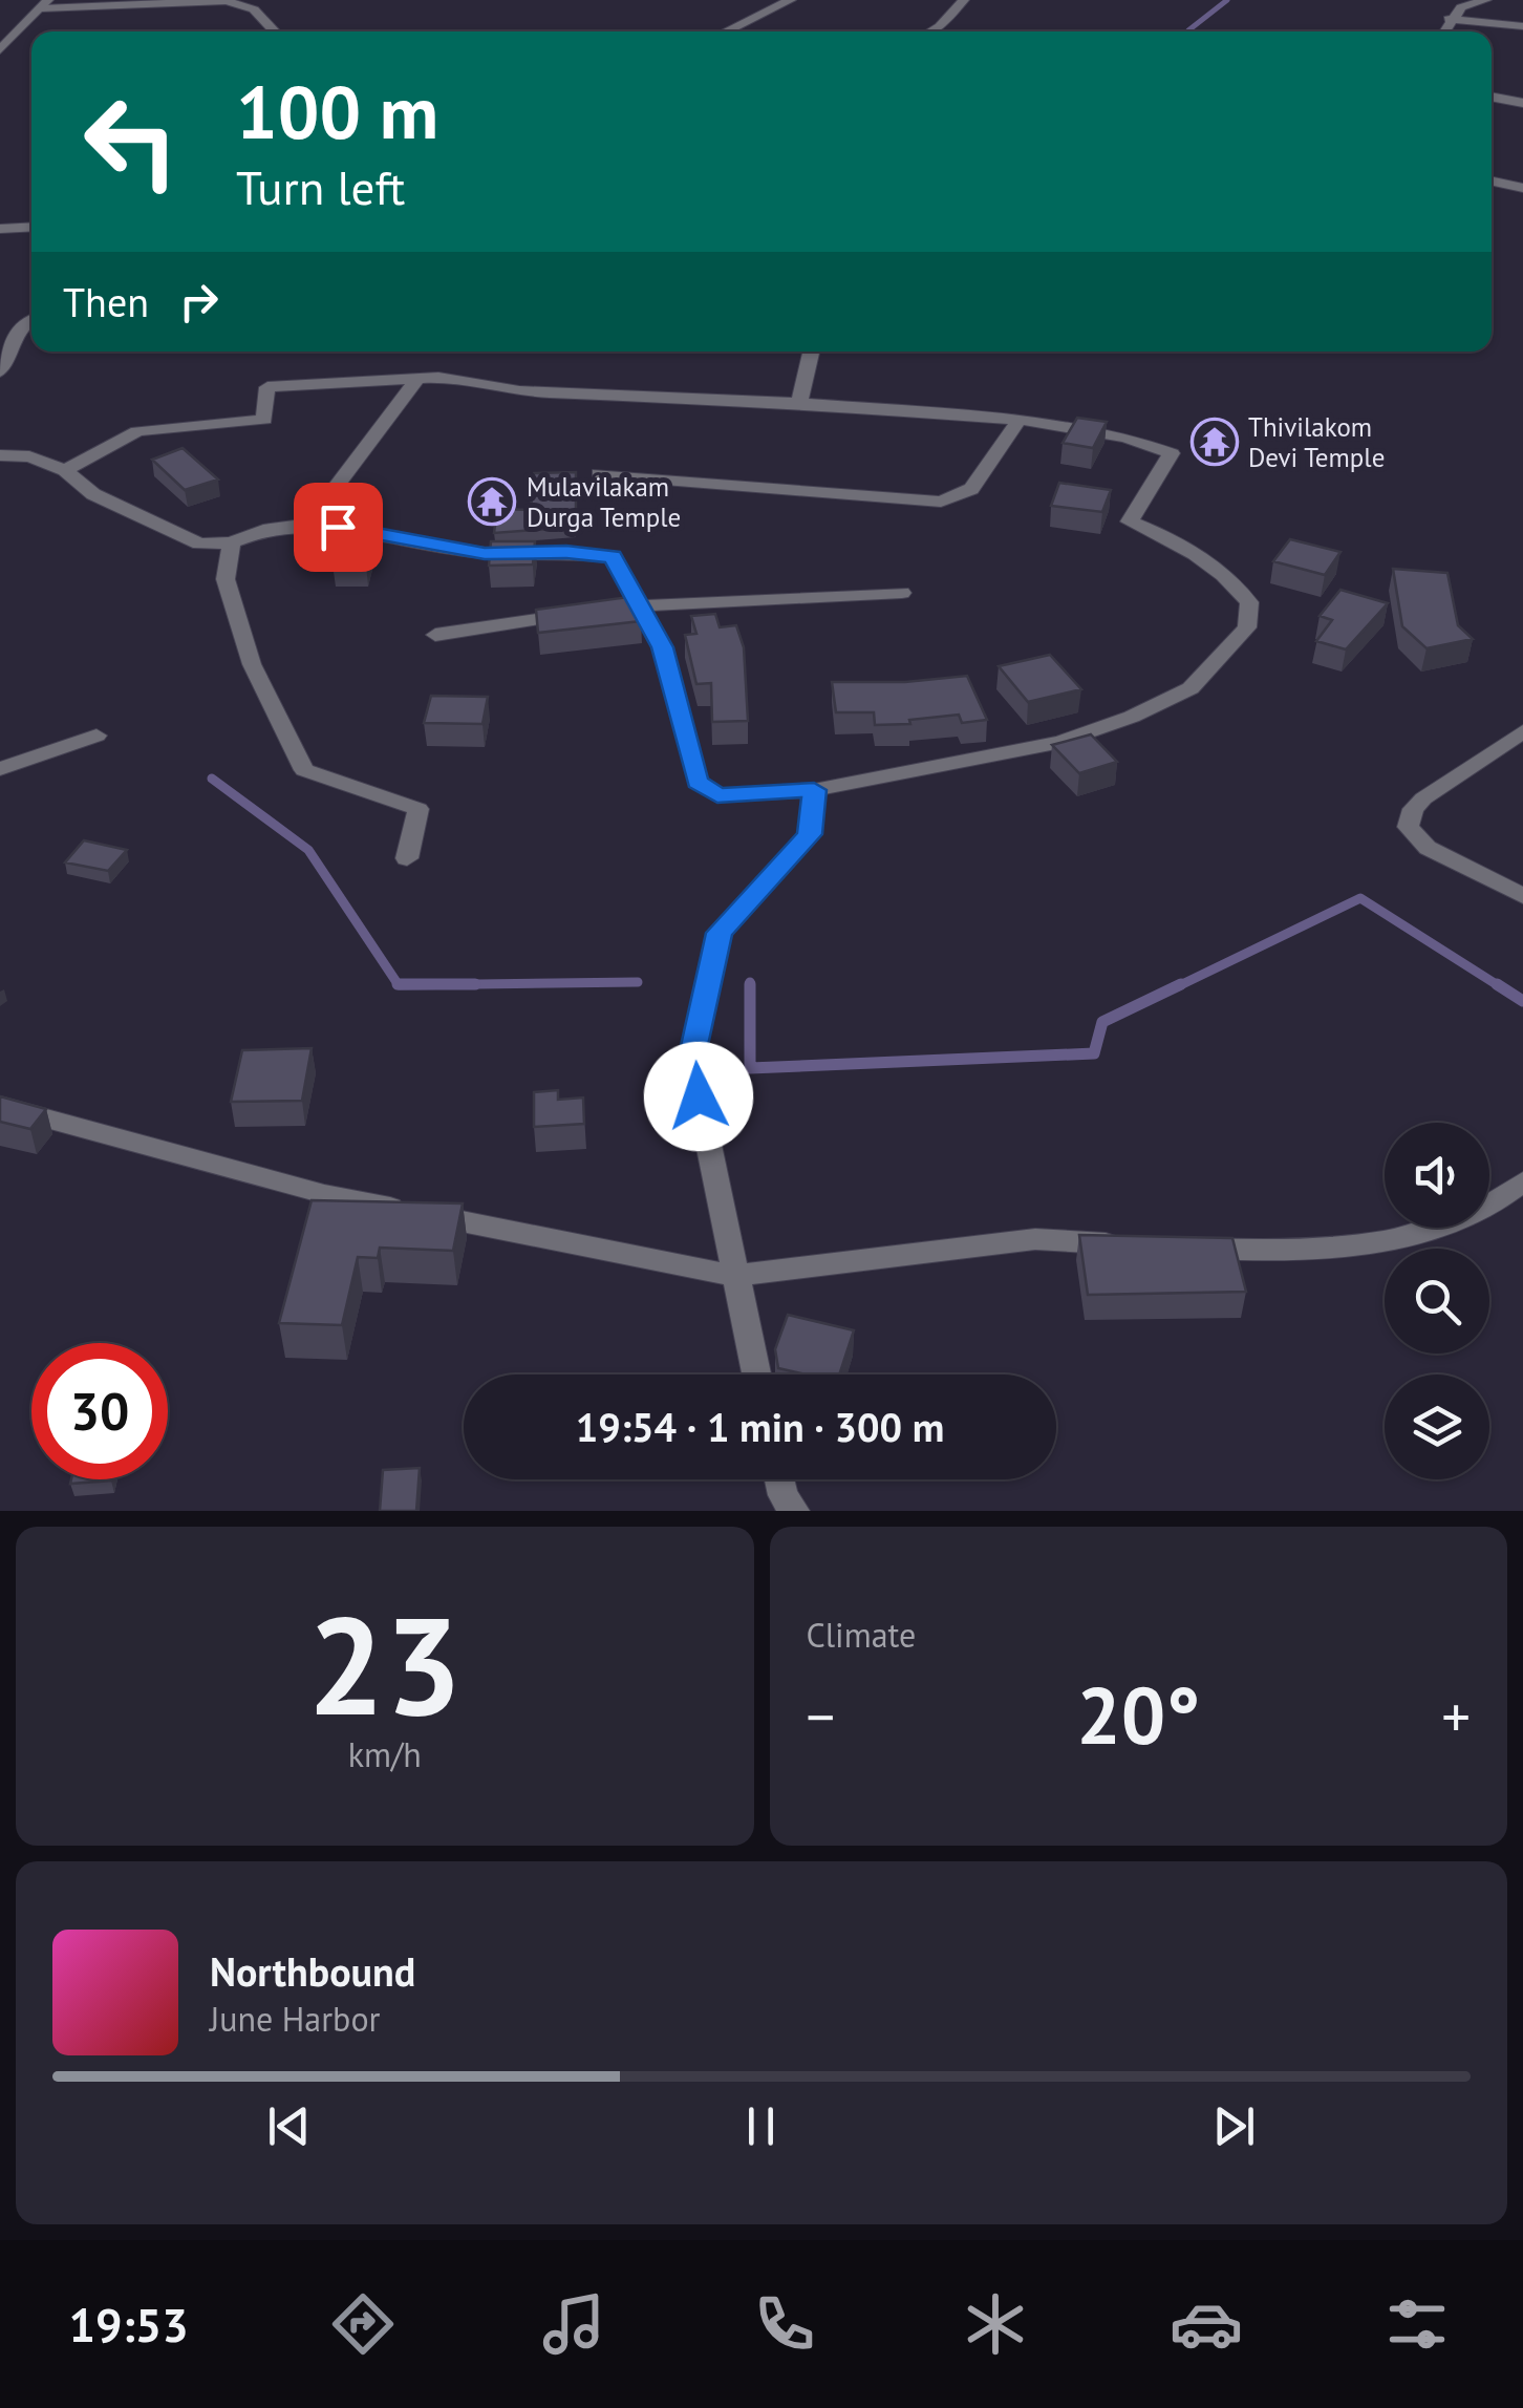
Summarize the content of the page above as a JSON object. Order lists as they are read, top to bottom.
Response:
{
  "places": {
    "temple": ["Thivilakom Devi Temple", "Mulavilakam Durga Temple"]
  },
  "page": {
    "turn": ["100 m", "Turn left"],
    "then": "Then",
    "limit": "30",
    "trip": "19:54 · 1 min · 300 m",
    "tile": [
      ["23", "km/h"],
      "Climate"
    ],
    "heat": ["−", "20°", "+"],
    "song": ["Northbound", "June Harbor"],
    "tabs": "19:53"
  }
}
